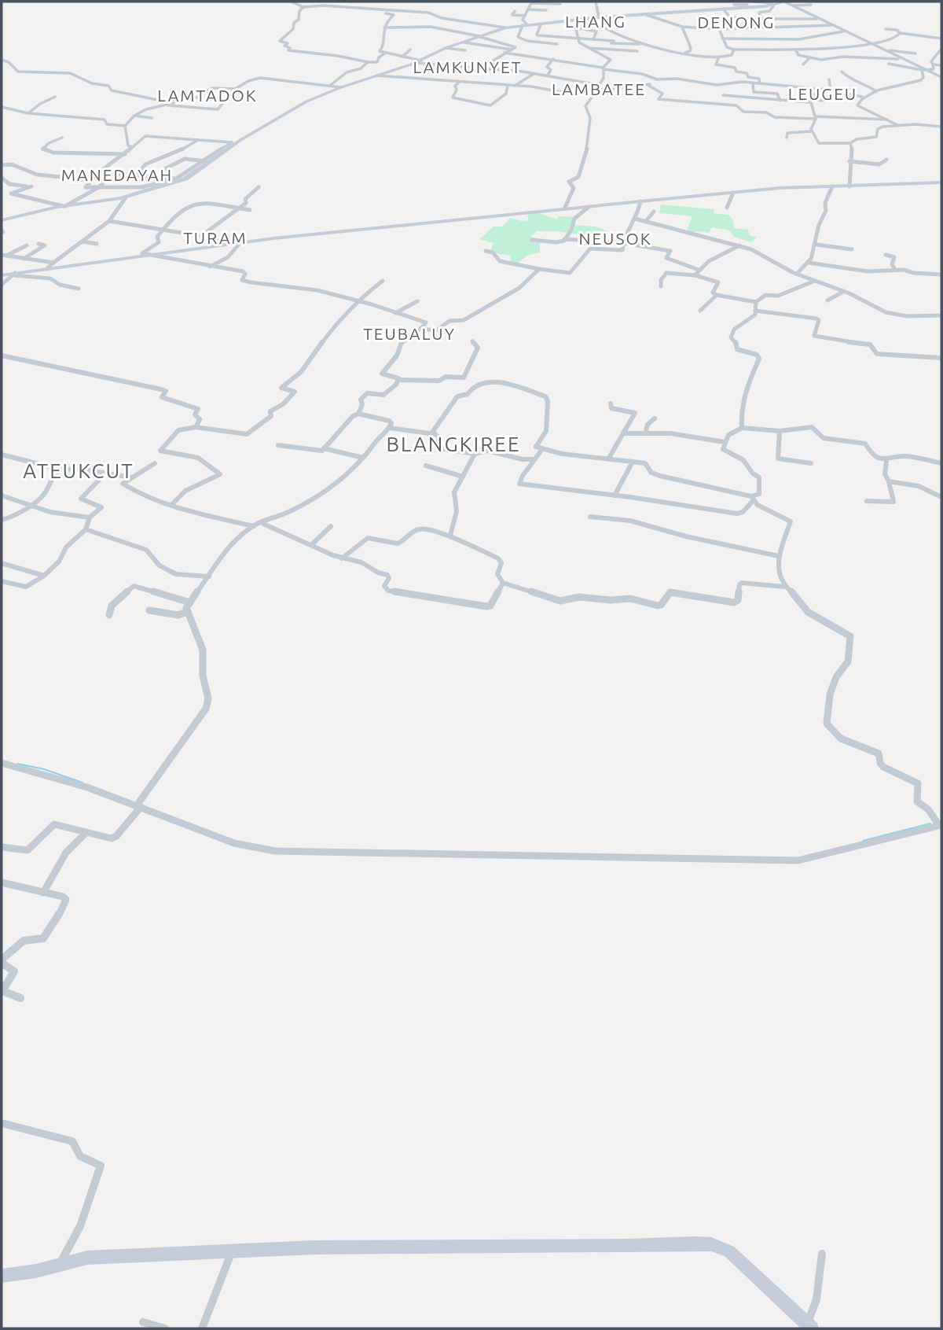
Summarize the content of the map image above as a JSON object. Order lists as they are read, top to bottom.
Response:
{
  "districts": [
    "LHANG",
    "DENONG",
    "LAMKUNYET",
    "LAMBATEE",
    "LEUGEU",
    "LAMTADOK",
    "MANEDAYAH",
    "TURAM",
    "NEUSOK",
    "TEUBALUY",
    "BLANGKIREE",
    "ATEUKCUT"
  ]
}
